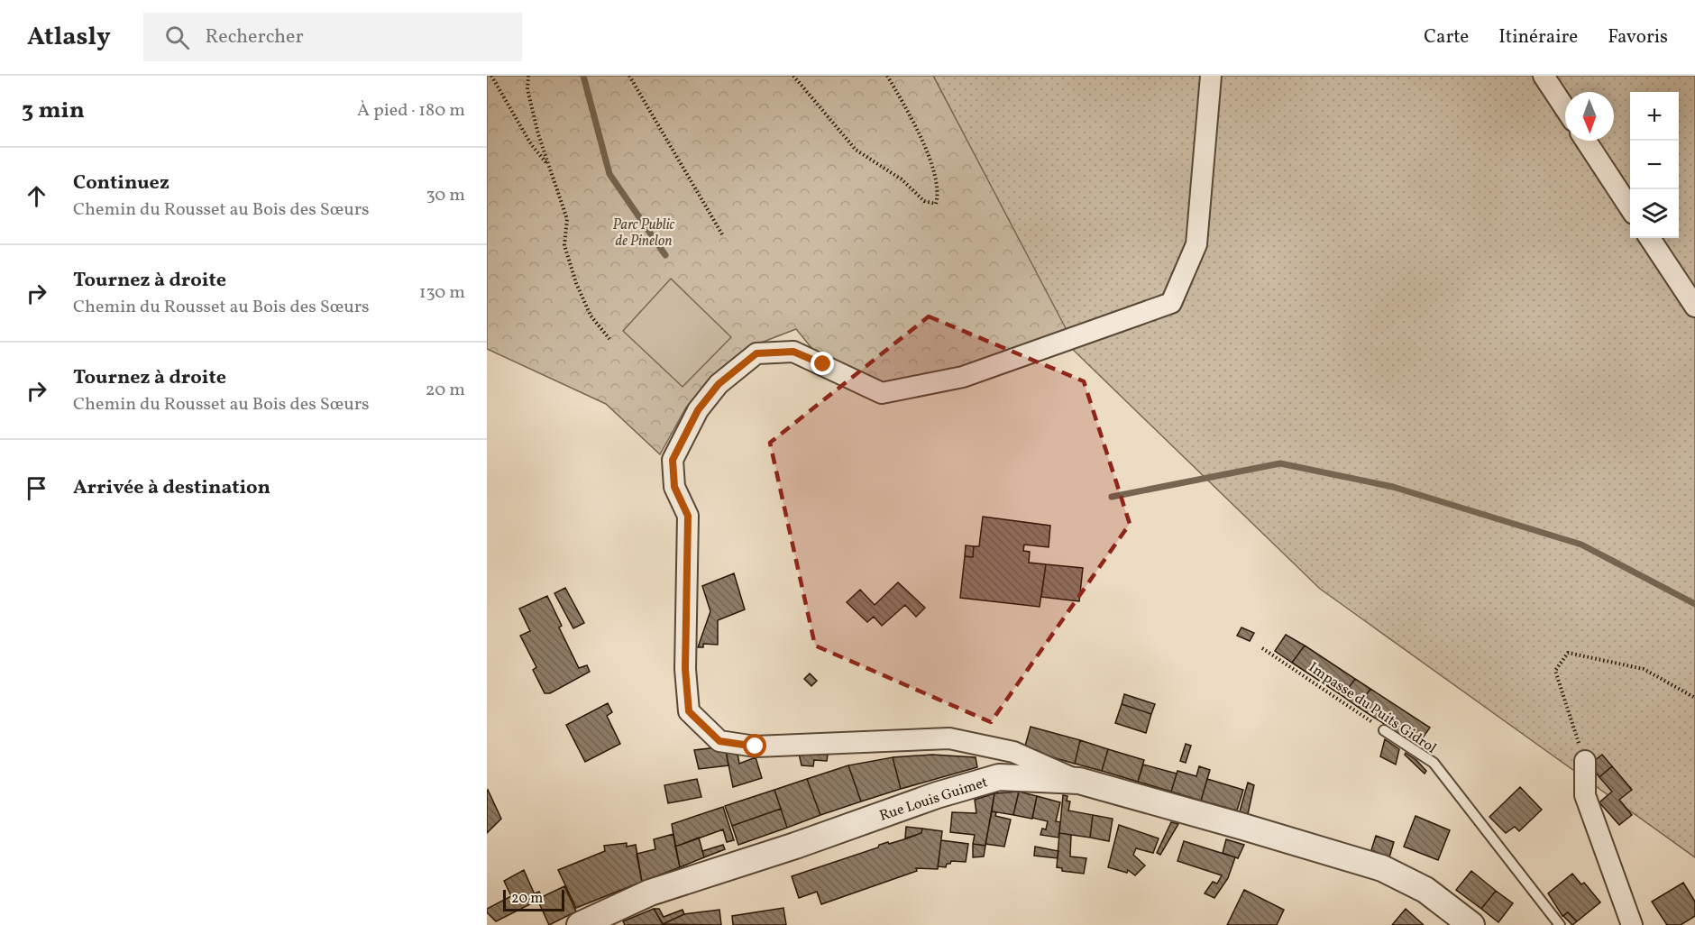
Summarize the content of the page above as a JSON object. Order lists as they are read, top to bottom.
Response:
{
  "streets": {
    "street": ["Rue Louis Guimet"],
    "lane": ["Impasse du Puits Gidrol"]
  },
  "parks": ["Parc Public de Pinelon"],
  "scale_bar": "20 m",
  "north": "bottom",
  "page": {
    "header": "Atlasly",
    "search": "Rechercher",
    "nav": ["Carte", "Itinéraire", "Favoris"],
    "heading": ["3 min", "À pied · 180 m"],
    "map_buttons": ["+", "−"],
    "list": [
      ["Continuez", "Chemin du Rousset au Bois des Sœurs", "30 m"],
      ["Tournez à droite", "Chemin du Rousset au Bois des Sœurs", "130 m"],
      ["Tournez à droite", "Chemin du Rousset au Bois des Sœurs", "20 m"],
      "Arrivée à destination"
    ],
    "scale": "20 m"
  }
}
